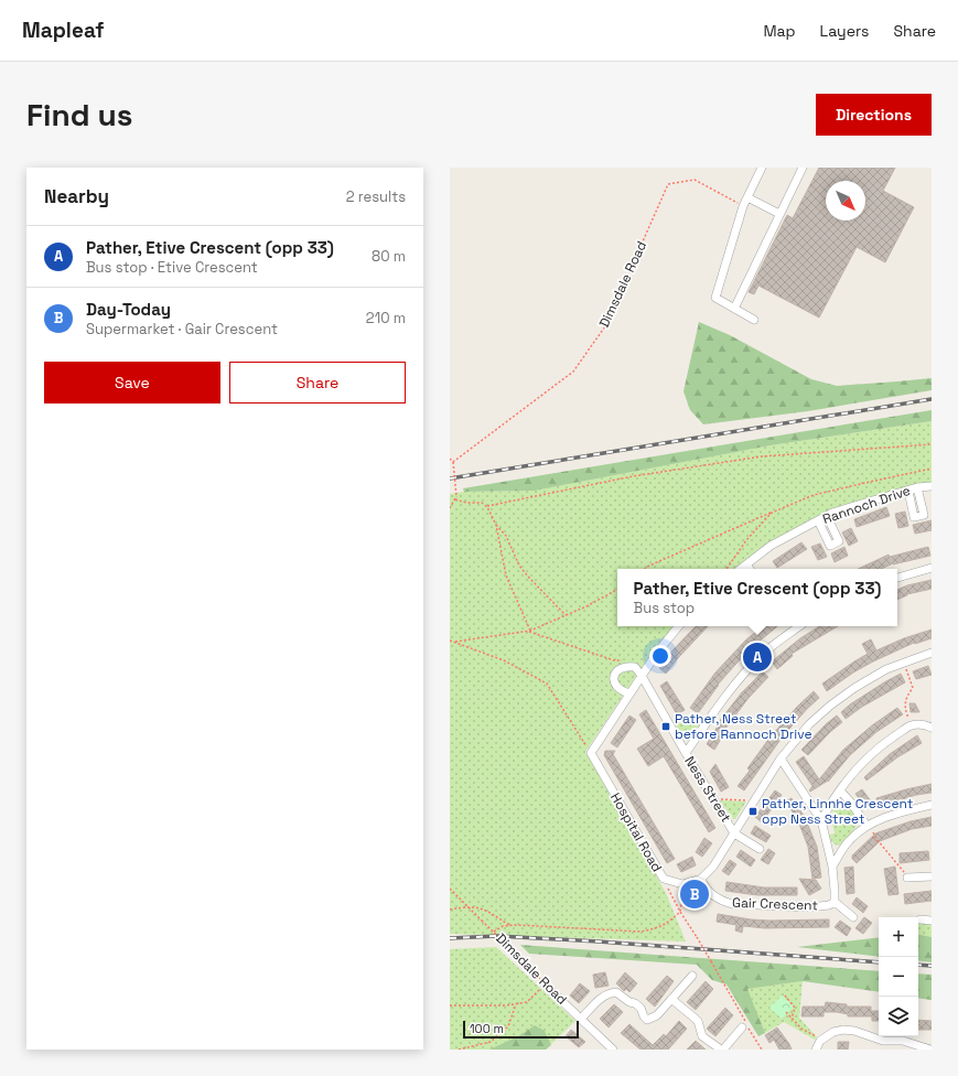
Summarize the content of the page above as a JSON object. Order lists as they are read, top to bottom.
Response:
{
  "streets": {
    "street": [
      "Dimsdale Road",
      "Rannoch Drive",
      "Ness Street",
      "Hospital Road",
      "Gair Crescent"
    ]
  },
  "places": {
    "transit": ["Pather, Ness Street before Rannoch Drive", "Pather, Linnhe Crescent opp Ness Street"]
  },
  "scale_bar": "100 m",
  "north": "bottom right",
  "page": {
    "header": "Mapleaf",
    "nav": ["Map", "Layers", "Share"],
    "buttons": [
      "Directions",
      ["Save", "Share"]
    ],
    "title": "Find us",
    "heading": ["Nearby", "2 results"],
    "list": [
      {
        "mark": "A",
        "name": "Pather, Etive Crescent (opp 33)",
        "note": "Bus stop · Etive Crescent",
        "value": "80 m"
      },
      {
        "mark": "B",
        "name": "Day-Today",
        "note": "Supermarket · Gair Crescent",
        "value": "210 m"
      }
    ],
    "popup": ["Pather, Etive Crescent (opp 33)", "Bus stop"],
    "pins": ["A", "B"],
    "map_buttons": ["+", "−"],
    "scale": "100 m"
  }
}
